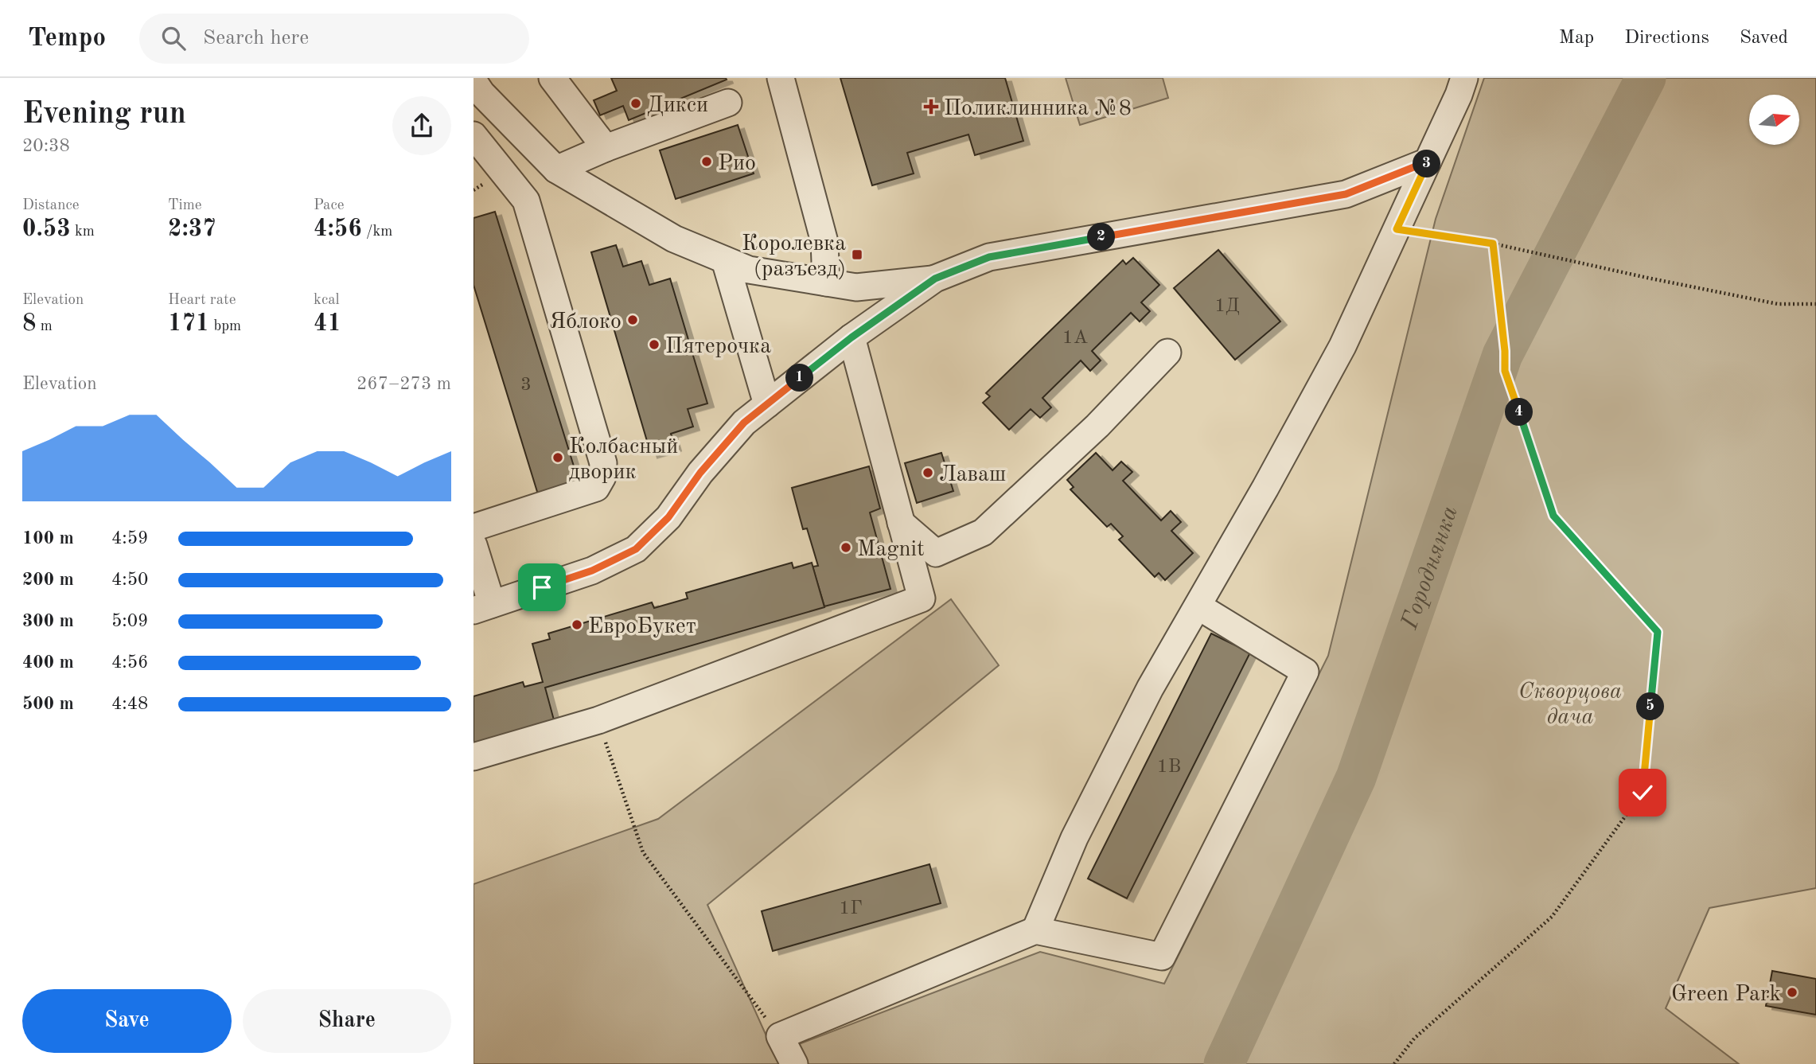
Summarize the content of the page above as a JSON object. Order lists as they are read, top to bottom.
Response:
{
  "water": ["Городнянка"],
  "parks": ["Скворцова дача"],
  "places": {
    "other": [
      "Дикси",
      "Рио",
      "Яблоко",
      "Пятерочка",
      "Колбасный дворик",
      "Лаваш",
      "Magnit",
      "ЕвроБукет",
      "Green Park"
    ],
    "health": ["Поликлинника №8"],
    "transit": ["Королевка (разъезд)"]
  },
  "house_numbers": [
    "1Д",
    "1А",
    "3",
    "1В",
    "1Г"
  ],
  "north": "right",
  "page": {
    "header": "Tempo",
    "search": "Search here",
    "nav": ["Map", "Directions", "Saved"],
    "heading": ["Evening run", "20:38"],
    "pins": [
      "3",
      "2",
      "1",
      "4",
      "5"
    ],
    "stats": [
      ["Distance", "0.53 km"],
      ["Time", "2:37"],
      ["Pace", "4:56 /km"],
      ["Elevation", "8 m"],
      ["Heart rate", "171 bpm"],
      ["kcal", "41"]
    ],
    "chart": ["Elevation", "267–273 m"],
    "list": [
      {
        "name": "100 m",
        "note": "4:59"
      },
      {
        "name": "200 m",
        "note": "4:50"
      },
      {
        "name": "300 m",
        "note": "5:09"
      },
      {
        "name": "400 m",
        "note": "4:56"
      },
      {
        "name": "500 m",
        "note": "4:48"
      }
    ],
    "buttons": ["Save", "Share"]
  }
}
